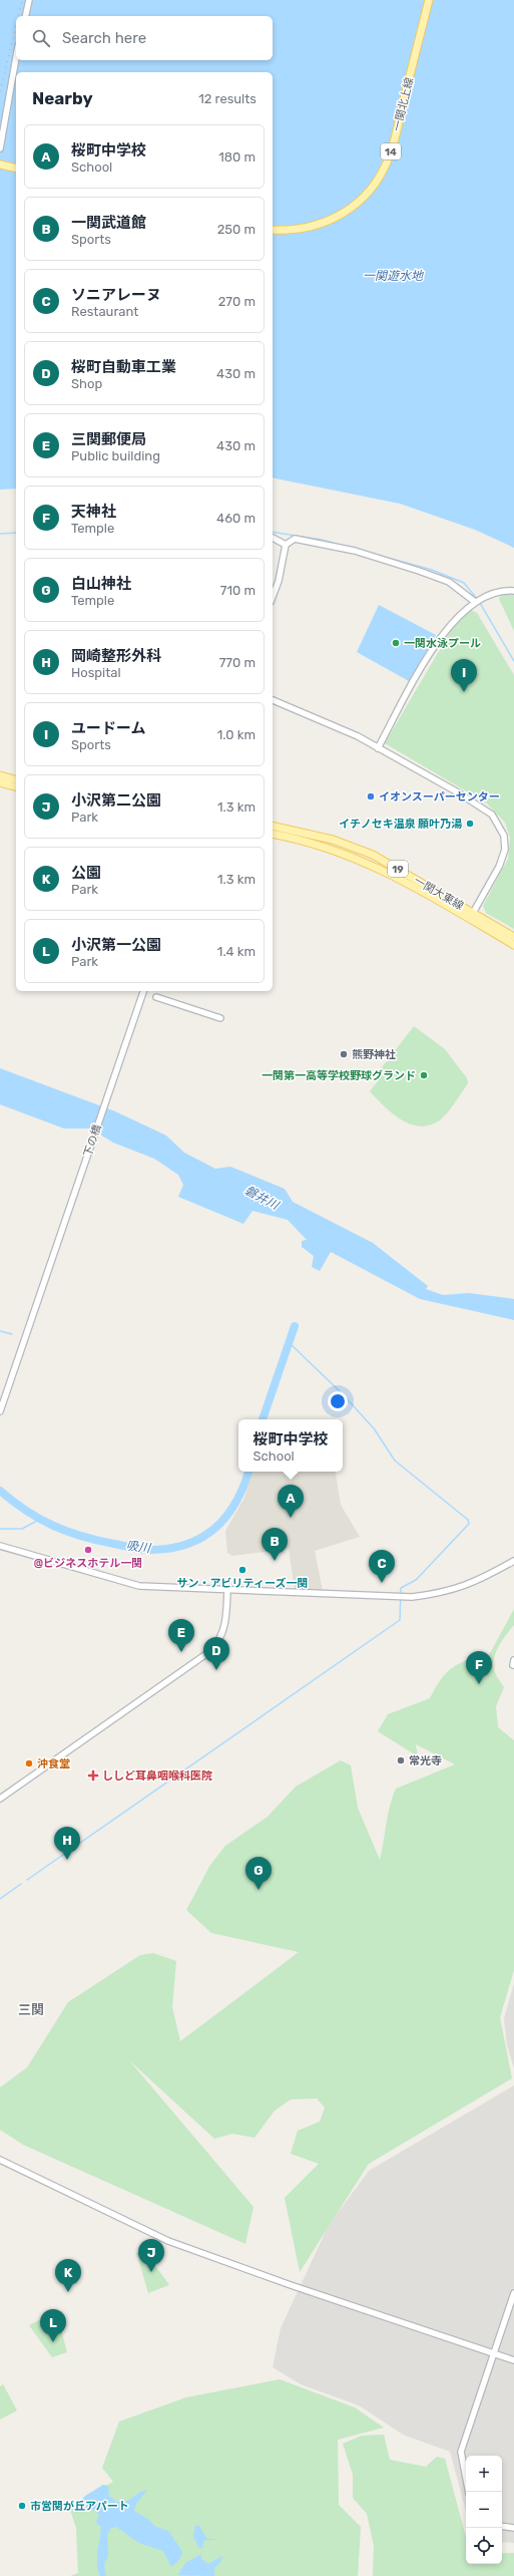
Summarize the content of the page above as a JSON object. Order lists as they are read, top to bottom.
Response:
{
  "streets": {
    "main road": [
      "一関北上線",
      "14",
      "19",
      "一関大東線"
    ],
    "street": ["下の橋"]
  },
  "districts": ["三関"],
  "water": ["一関遊水地", "磐井川", "吸川"],
  "places": {
    "other": [
      "一関水泳プール",
      "イオンスーパーセンター",
      "イチノセキ温泉 願叶乃湯",
      "熊野神社",
      "一関第一高等学校野球グランド",
      "@ビジネスホテル一関",
      "サン・アビリティーズ一関",
      "常光寺",
      "沖食堂",
      "市営関が丘アパート"
    ],
    "health": ["ししど耳鼻咽喉科医院"]
  },
  "page": {
    "search": "Search here",
    "heading": ["Nearby", "12 results"],
    "list": [
      {
        "mark": "A",
        "name": "桜町中学校",
        "note": "School",
        "value": "180 m"
      },
      {
        "mark": "B",
        "name": "一関武道館",
        "note": "Sports",
        "value": "250 m"
      },
      {
        "mark": "C",
        "name": "ソニアレーヌ",
        "note": "Restaurant",
        "value": "270 m"
      },
      {
        "mark": "D",
        "name": "桜町自動車工業",
        "note": "Shop",
        "value": "430 m"
      },
      {
        "mark": "E",
        "name": "三関郵便局",
        "note": "Public building",
        "value": "430 m"
      },
      {
        "mark": "F",
        "name": "天神社",
        "note": "Temple",
        "value": "460 m"
      },
      {
        "mark": "G",
        "name": "白山神社",
        "note": "Temple",
        "value": "710 m"
      },
      {
        "mark": "H",
        "name": "岡崎整形外科",
        "note": "Hospital",
        "value": "770 m"
      },
      {
        "mark": "I",
        "name": "ユードーム",
        "note": "Sports",
        "value": "1.0 km"
      },
      {
        "mark": "J",
        "name": "小沢第二公園",
        "note": "Park",
        "value": "1.3 km"
      },
      {
        "mark": "K",
        "name": "公園",
        "note": "Park",
        "value": "1.3 km"
      },
      {
        "mark": "L",
        "name": "小沢第一公園",
        "note": "Park",
        "value": "1.4 km"
      }
    ],
    "pins": [
      "I",
      "A",
      "B",
      "C",
      "E",
      "D",
      "F",
      "H",
      "G",
      "J",
      "K",
      "L"
    ],
    "popup": ["桜町中学校", "School"],
    "map_buttons": ["+", "−"]
  }
}
